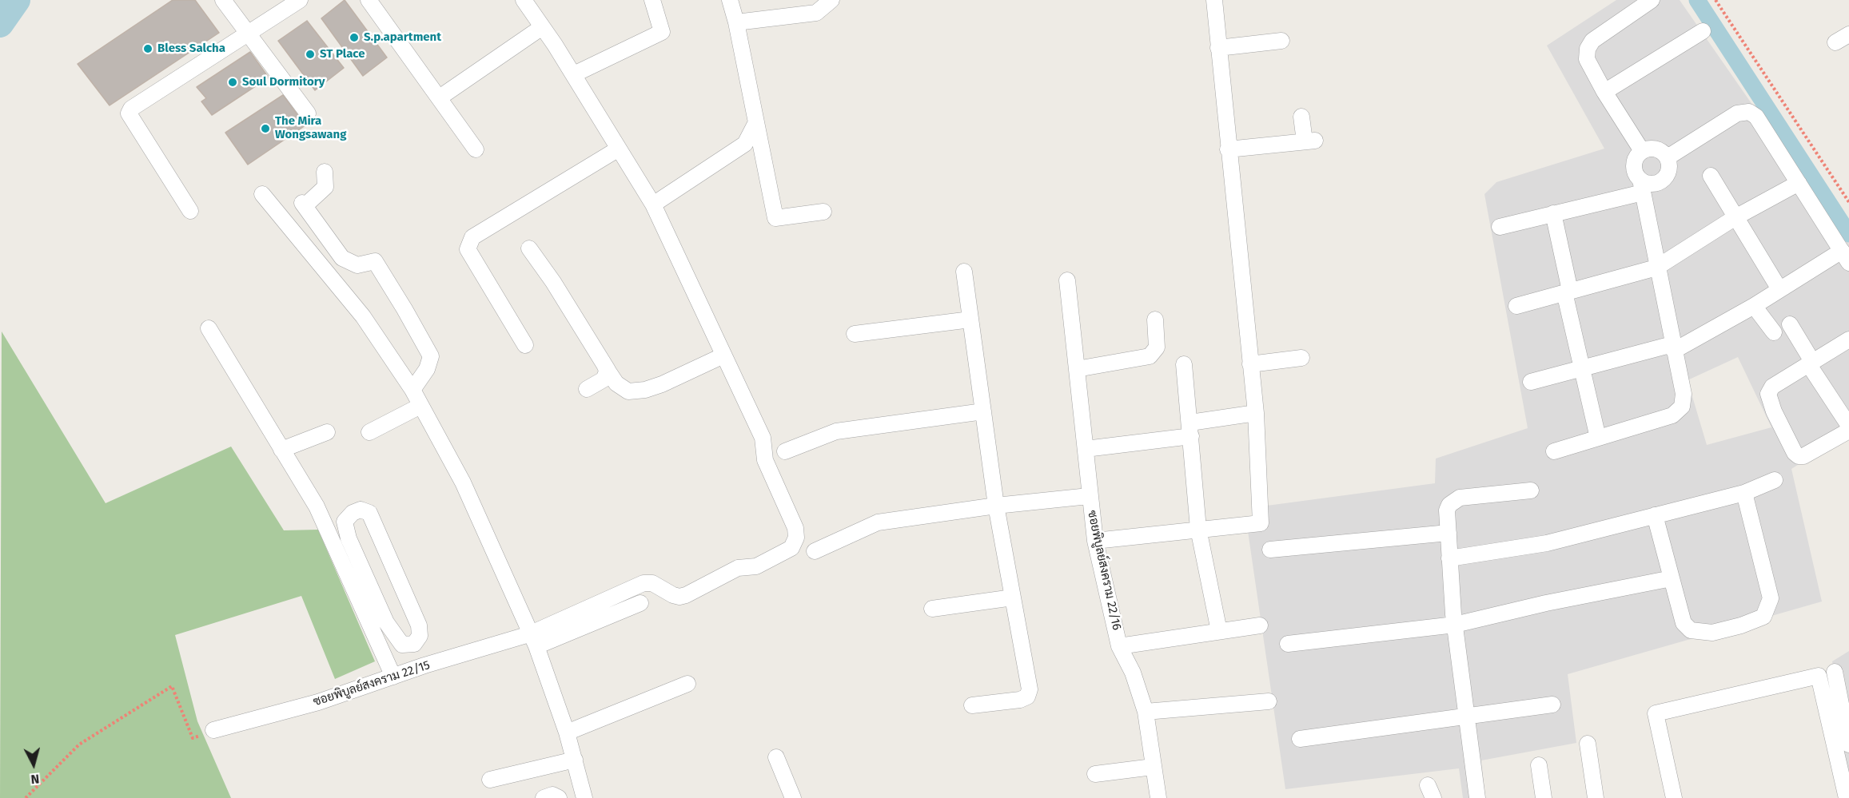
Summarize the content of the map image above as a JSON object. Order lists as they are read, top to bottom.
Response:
{
  "streets": {
    "street": ["ซอยพิบูลย์สงคราม 22/16", "ซอยพิบูลย์สงคราม 22/15"]
  },
  "places": [
    "S.p.apartment",
    "Bless Salcha",
    "ST Place",
    "Soul Dormitory",
    "The Mira Wongsawang"
  ],
  "north": "bottom"
}
